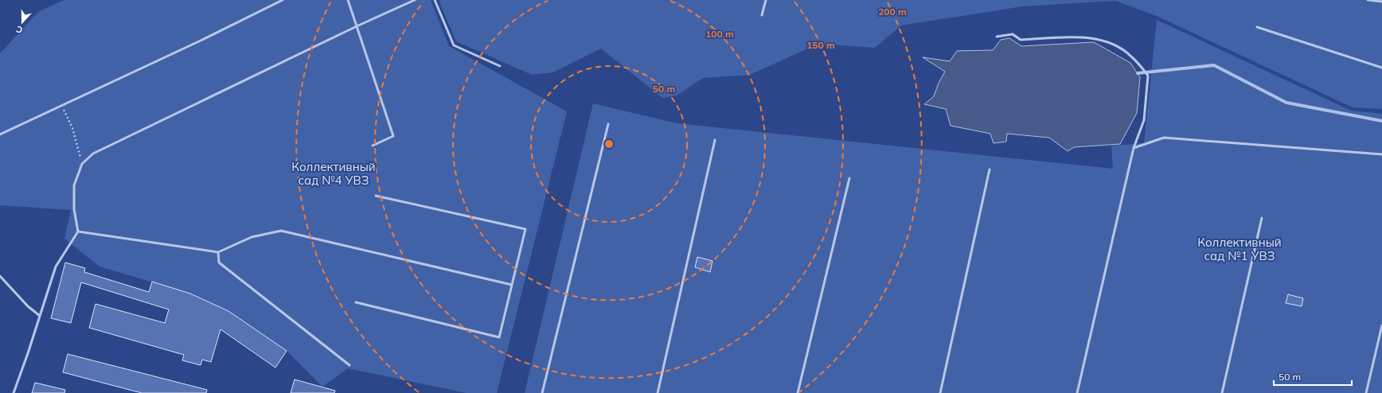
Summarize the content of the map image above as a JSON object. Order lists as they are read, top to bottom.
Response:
{
  "parks": ["Коллективный сад №4 УВЗ", "Коллективный сад №1 УВЗ"],
  "scale_bar": "50 m",
  "north": "bottom",
  "rings": [
    "200 m",
    "100 m",
    "150 m",
    "50 m"
  ]
}
